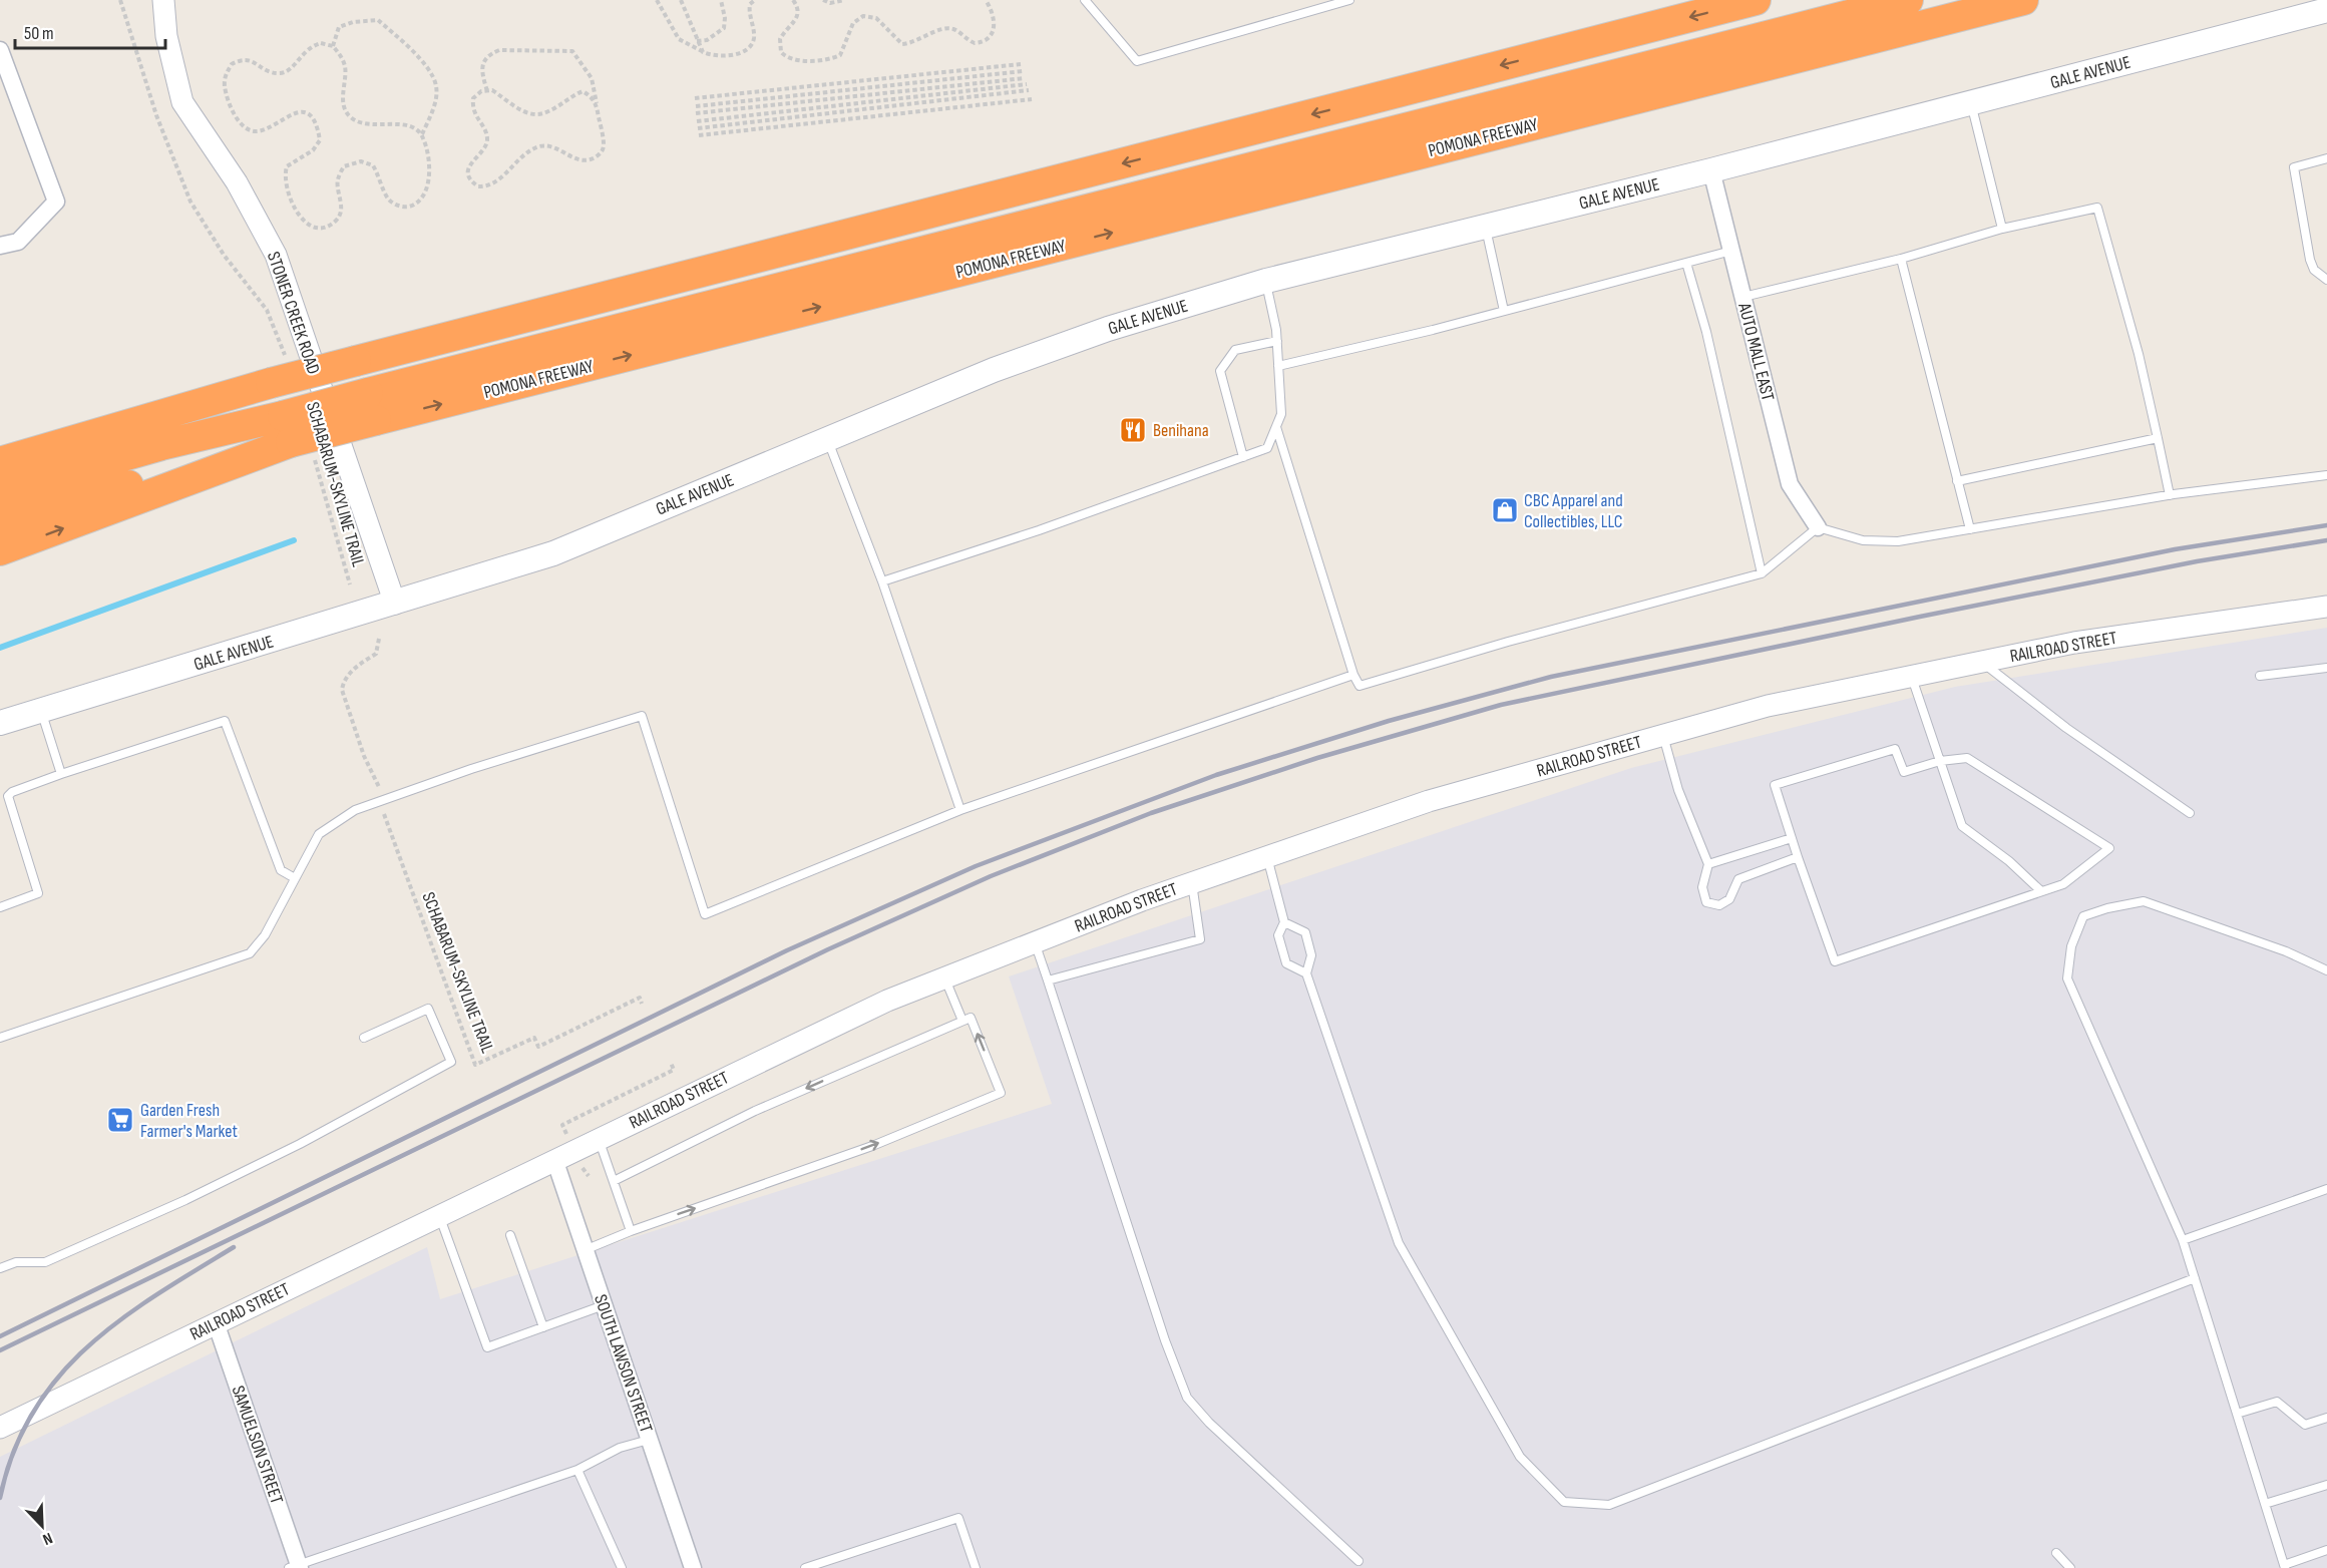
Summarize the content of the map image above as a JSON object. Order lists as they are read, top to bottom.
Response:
{
  "streets": {
    "highway": ["POMONA FREEWAY"],
    "main road": ["GALE AVENUE"],
    "street": [
      "STONER CREEK ROAD",
      "AUTO MALL EAST",
      "RAILROAD STREET",
      "SOUTH LAWSON STREET",
      "SAMUELSON STREET"
    ],
    "path": ["SCHABARUM-SKYLINE TRAIL"]
  },
  "crossings": [
    ["GALE AVENUE", "STONER CREEK ROAD"],
    ["GALE AVENUE", "AUTO MALL EAST"],
    ["POMONA FREEWAY", "SCHABARUM-SKYLINE TRAIL"],
    ["RAILROAD STREET", "SOUTH LAWSON STREET"],
    ["RAILROAD STREET", "SAMUELSON STREET"]
  ],
  "places": {
    "restaurant": ["Benihana"],
    "shop": ["CBC Apparel and Collectibles, LLC"],
    "supermarket": ["Garden Fresh Farmer's Market"]
  },
  "scale_bar": "50 m",
  "north": "bottom right"
}
